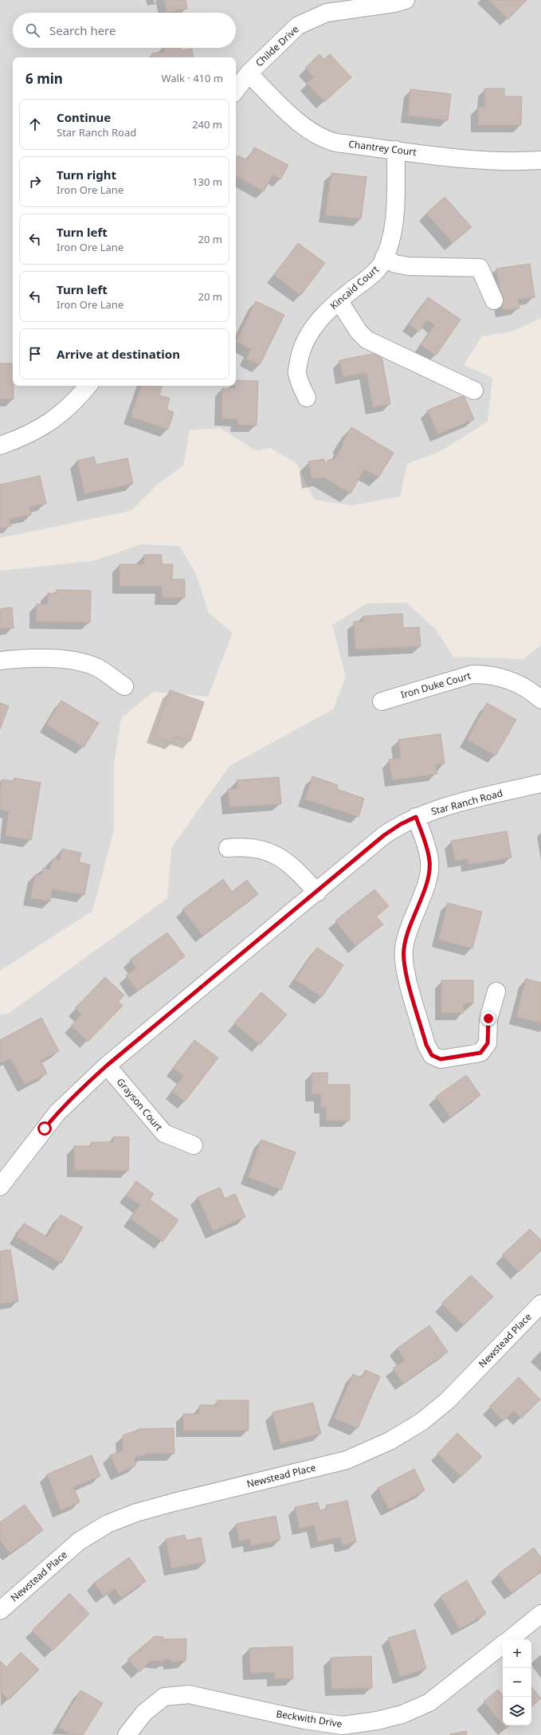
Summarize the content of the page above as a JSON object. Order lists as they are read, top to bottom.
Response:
{
  "streets": {
    "street": [
      "Childe Drive",
      "Chantrey Court",
      "Kincaid Court",
      "Iron Duke Court",
      "Star Ranch Road",
      "Grayson Court",
      "Newstead Place",
      "Beckwith Drive"
    ]
  },
  "crossings": [
    ["Childe Drive", "Chantrey Court"],
    ["Chantrey Court", "Kincaid Court"],
    ["Star Ranch Road", "Grayson Court"]
  ],
  "page": {
    "search": "Search here",
    "heading": ["6 min", "Walk · 410 m"],
    "list": [
      ["Continue", "Star Ranch Road", "240 m"],
      ["Turn right", "Iron Ore Lane", "130 m"],
      ["Turn left", "Iron Ore Lane", "20 m"],
      ["Turn left", "Iron Ore Lane", "20 m"],
      "Arrive at destination"
    ],
    "map_buttons": ["+", "−"]
  }
}
